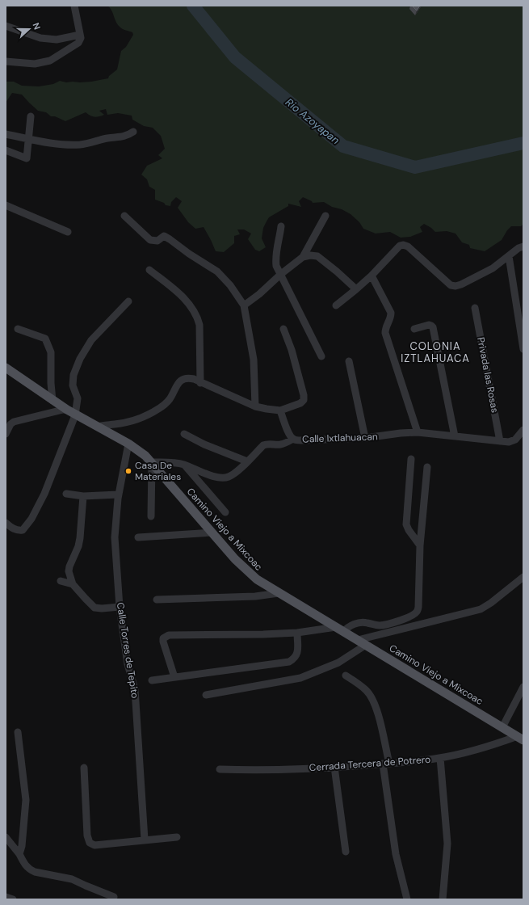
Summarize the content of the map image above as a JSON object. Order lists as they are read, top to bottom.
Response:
{
  "streets": {
    "main road": ["Camino Viejo a Mixcoac"],
    "street": [
      "Privada las Rosas",
      "Calle Ixtlahuacan",
      "Calle Torres de Tepito",
      "Cerrada Tercera de Potrero"
    ]
  },
  "crossings": [
    ["Privada las Rosas", "Calle Ixtlahuacan"],
    ["Camino Viejo a Mixcoac", "Calle Torres de Tepito"],
    ["Camino Viejo a Mixcoac", "Cerrada Tercera de Potrero"]
  ],
  "districts": ["COLONIA IZTLAHUACA"],
  "water": ["Rio Azoyapan"],
  "places": ["Casa De Materiales"],
  "north": "right"
}
